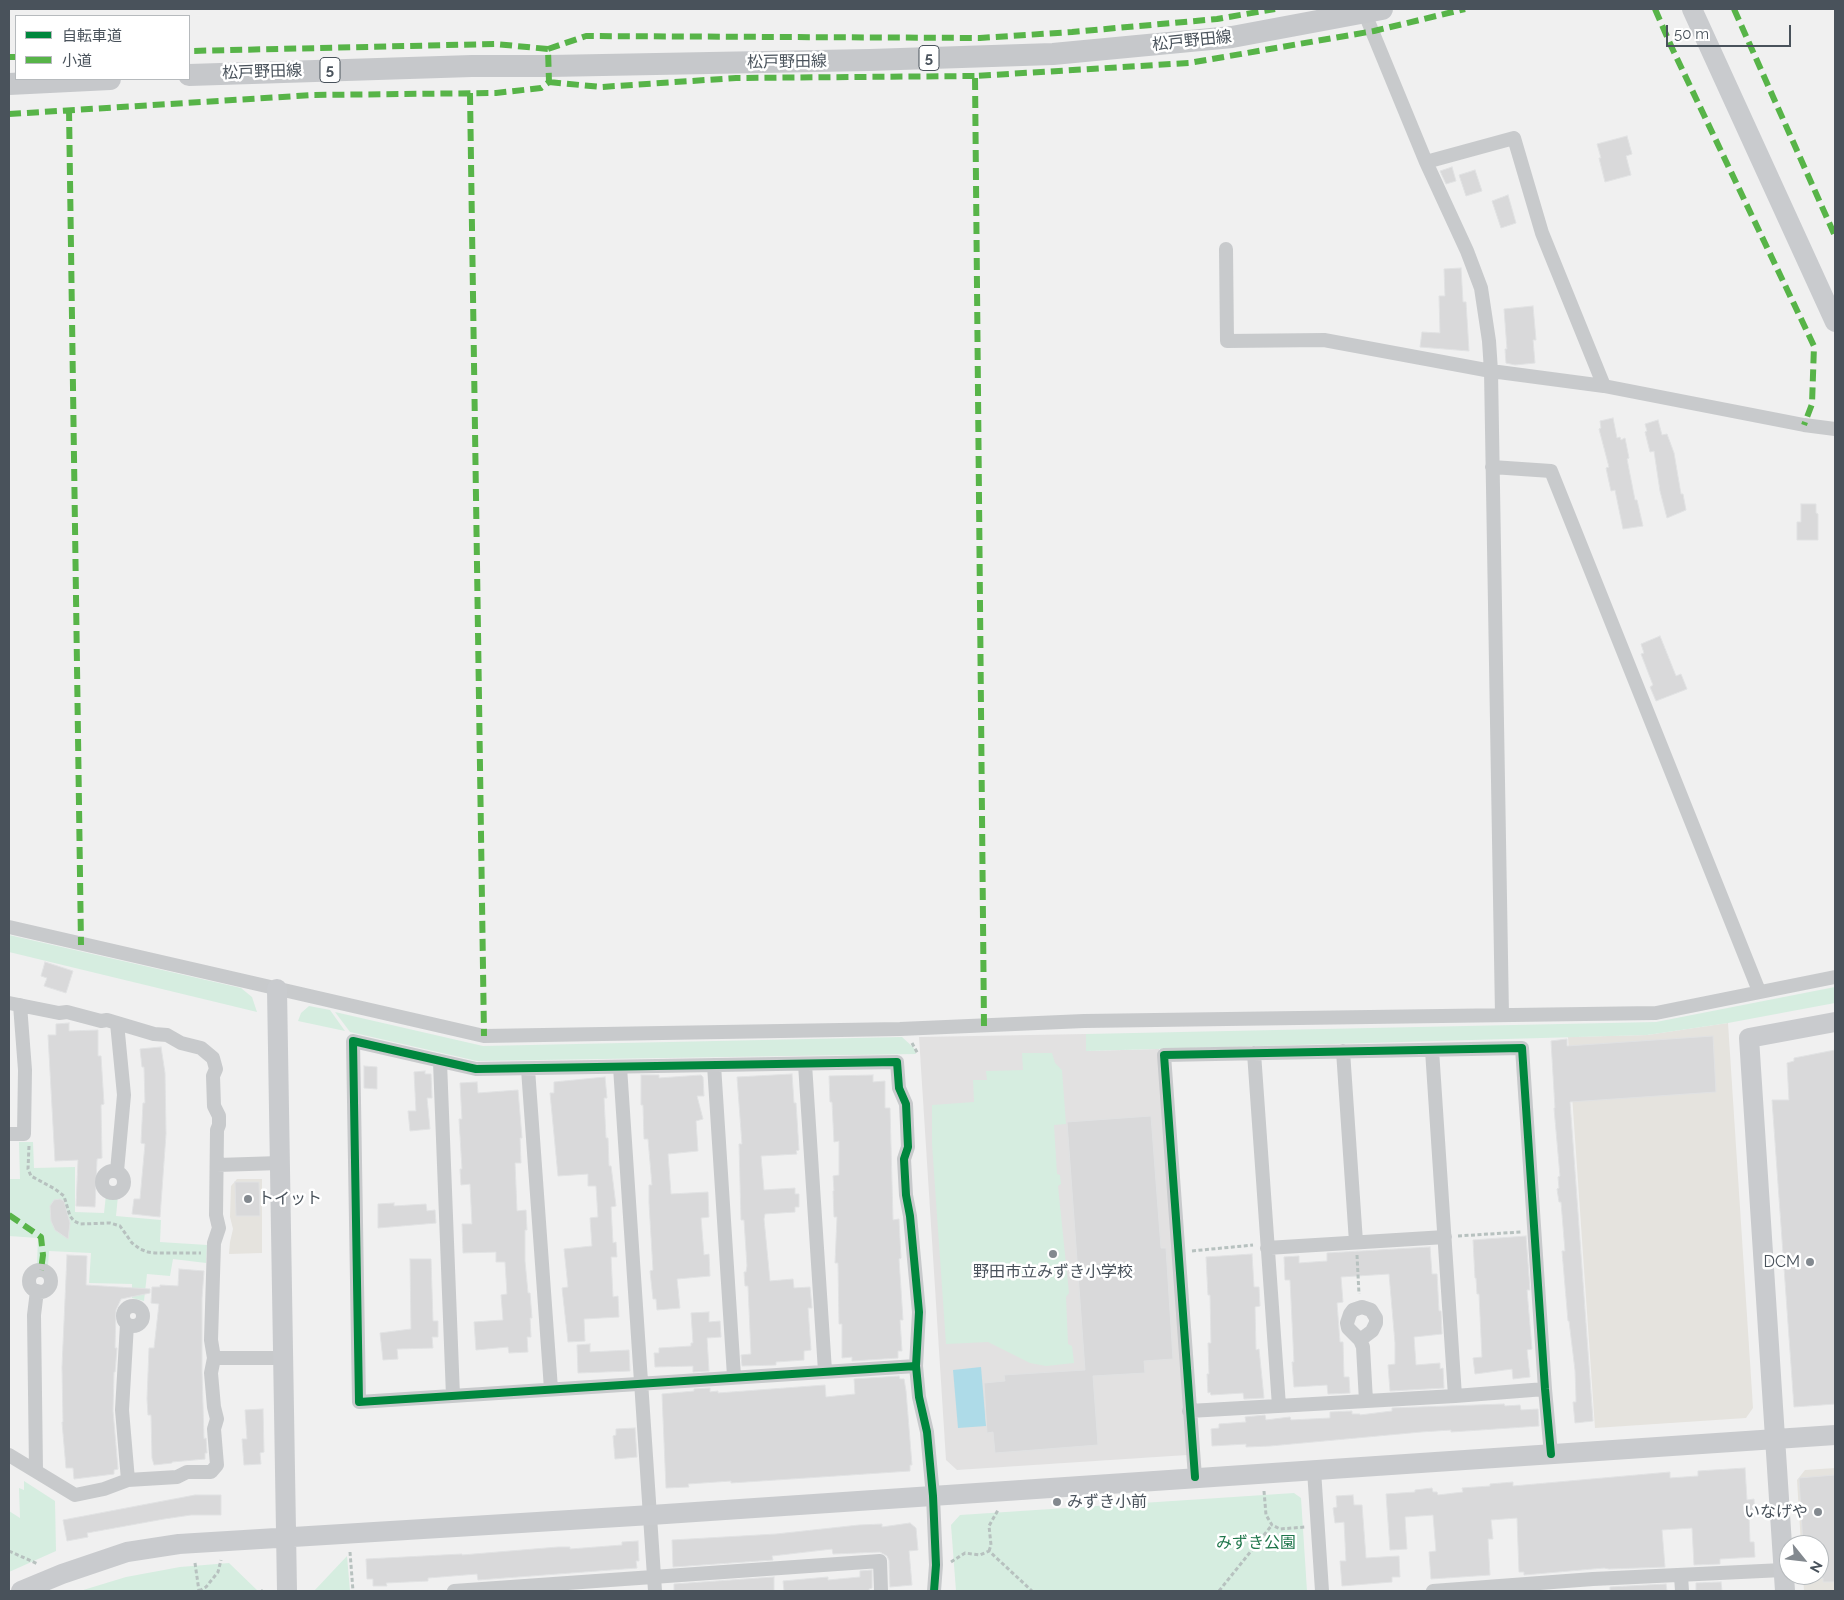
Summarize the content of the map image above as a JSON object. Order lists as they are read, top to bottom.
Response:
{
  "streets": {
    "main road": ["松戸野田線", "5"]
  },
  "parks": ["みずき公園"],
  "places": [
    "トイット",
    "野田市立みずき小学校",
    "DCM",
    "みずき小前",
    "いなげや"
  ],
  "legend": ["自転車道", "小道"],
  "scale_bar": "50 m",
  "north": "bottom right"
}
